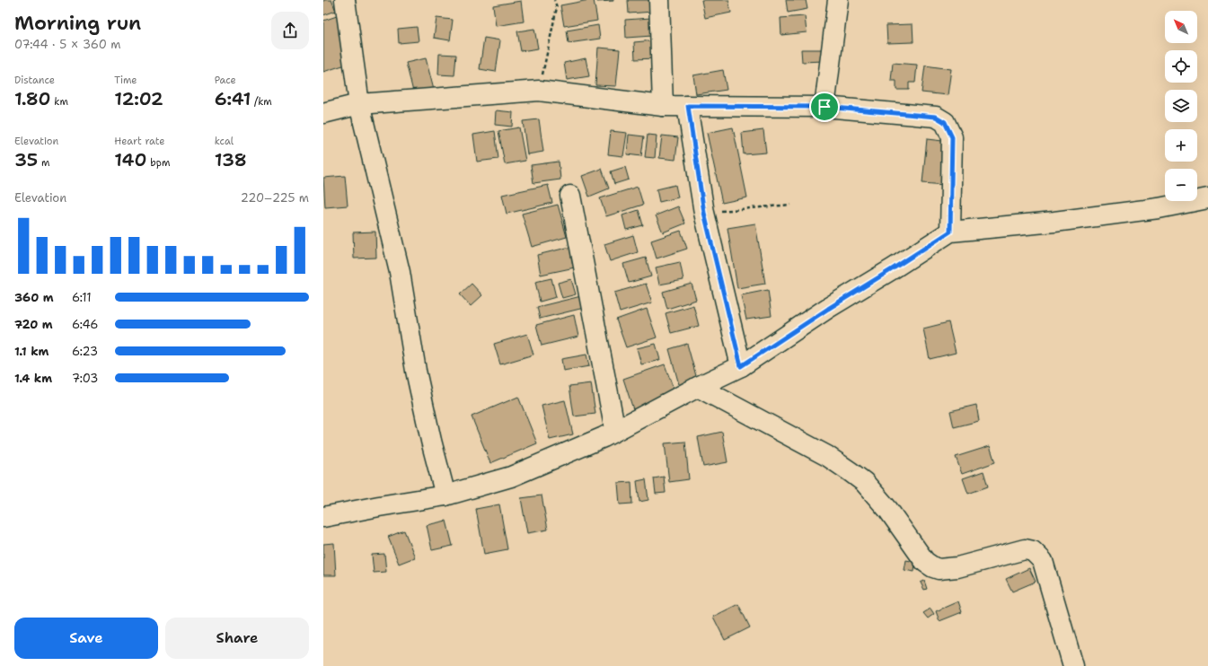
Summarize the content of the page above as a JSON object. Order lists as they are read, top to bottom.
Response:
{
  "north": "top left",
  "page": {
    "heading": ["Morning run", "07:44 · 5 × 360 m"],
    "map_buttons": ["+", "−"],
    "stats": [
      ["Distance", "1.80 km"],
      ["Time", "12:02"],
      ["Pace", "6:41 /km"],
      ["Elevation", "35 m"],
      ["Heart rate", "140 bpm"],
      ["kcal", "138"]
    ],
    "chart": ["Elevation", "220–225 m"],
    "list": [
      {
        "name": "360 m",
        "note": "6:11"
      },
      {
        "name": "720 m",
        "note": "6:46"
      },
      {
        "name": "1.1 km",
        "note": "6:23"
      },
      {
        "name": "1.4 km",
        "note": "7:03"
      }
    ],
    "buttons": ["Save", "Share"]
  }
}
